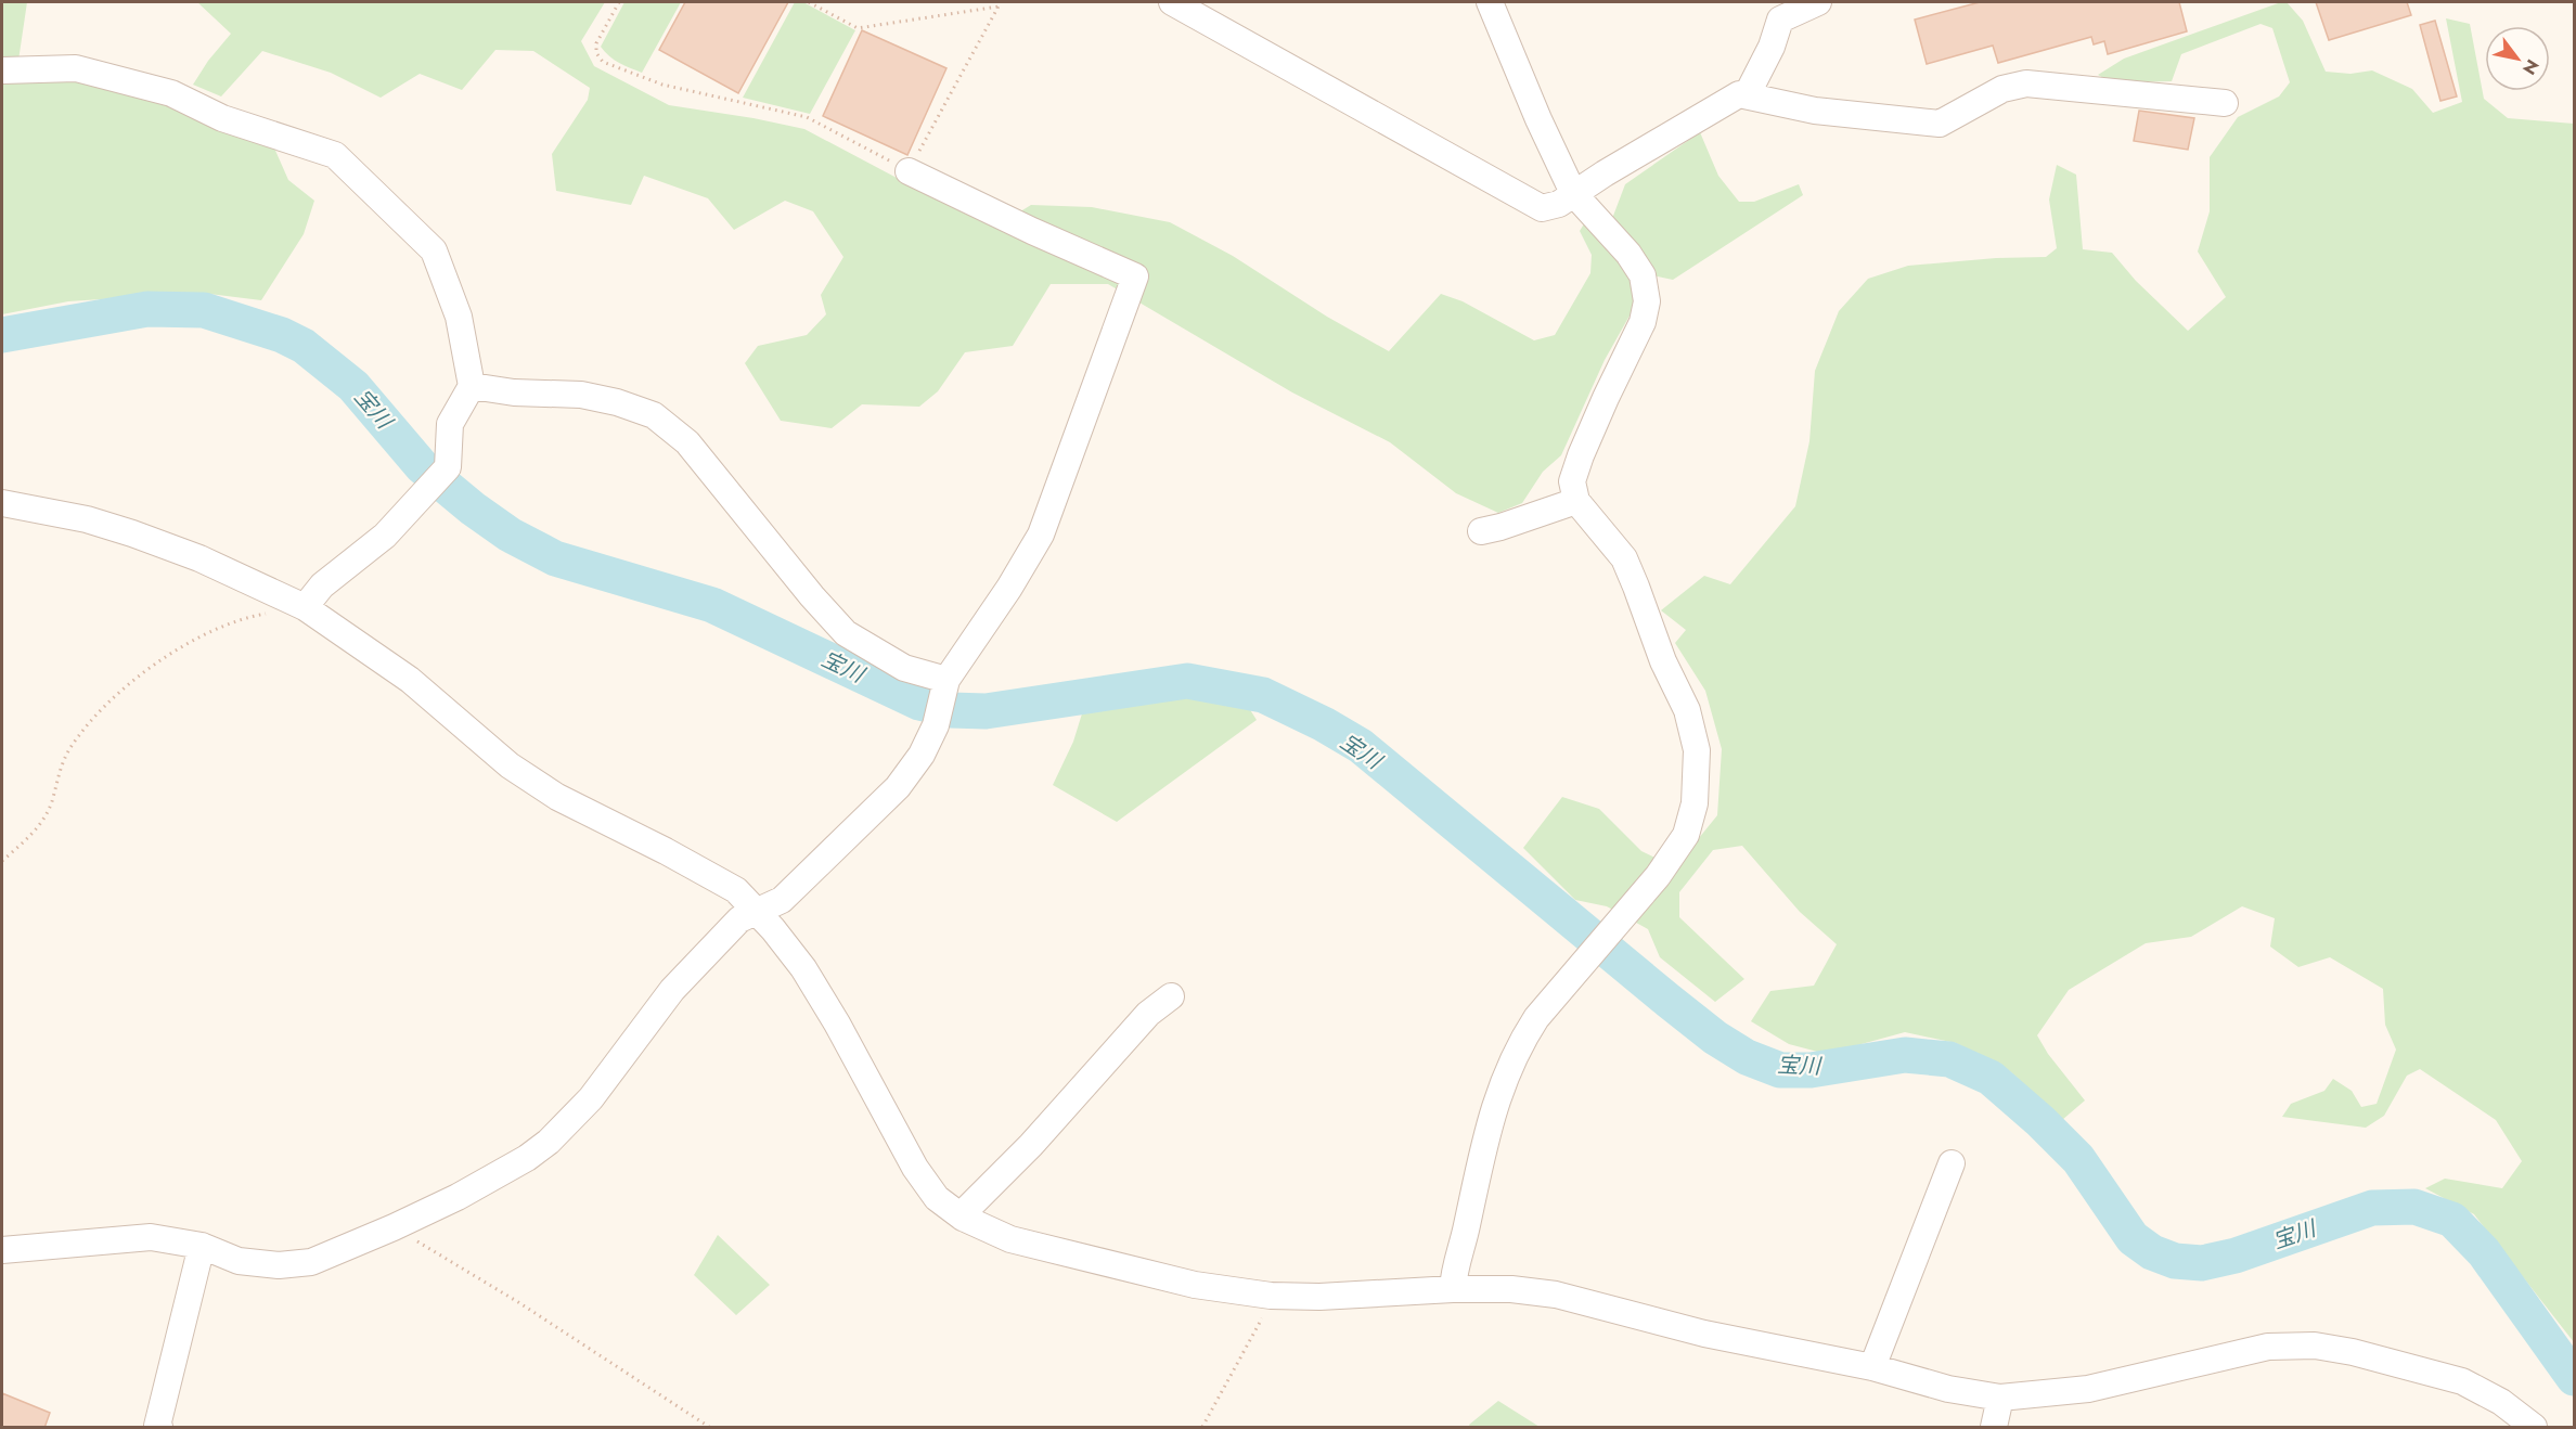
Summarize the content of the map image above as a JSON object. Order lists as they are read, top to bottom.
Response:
{
  "water": ["宝川"],
  "north": "bottom right"
}
